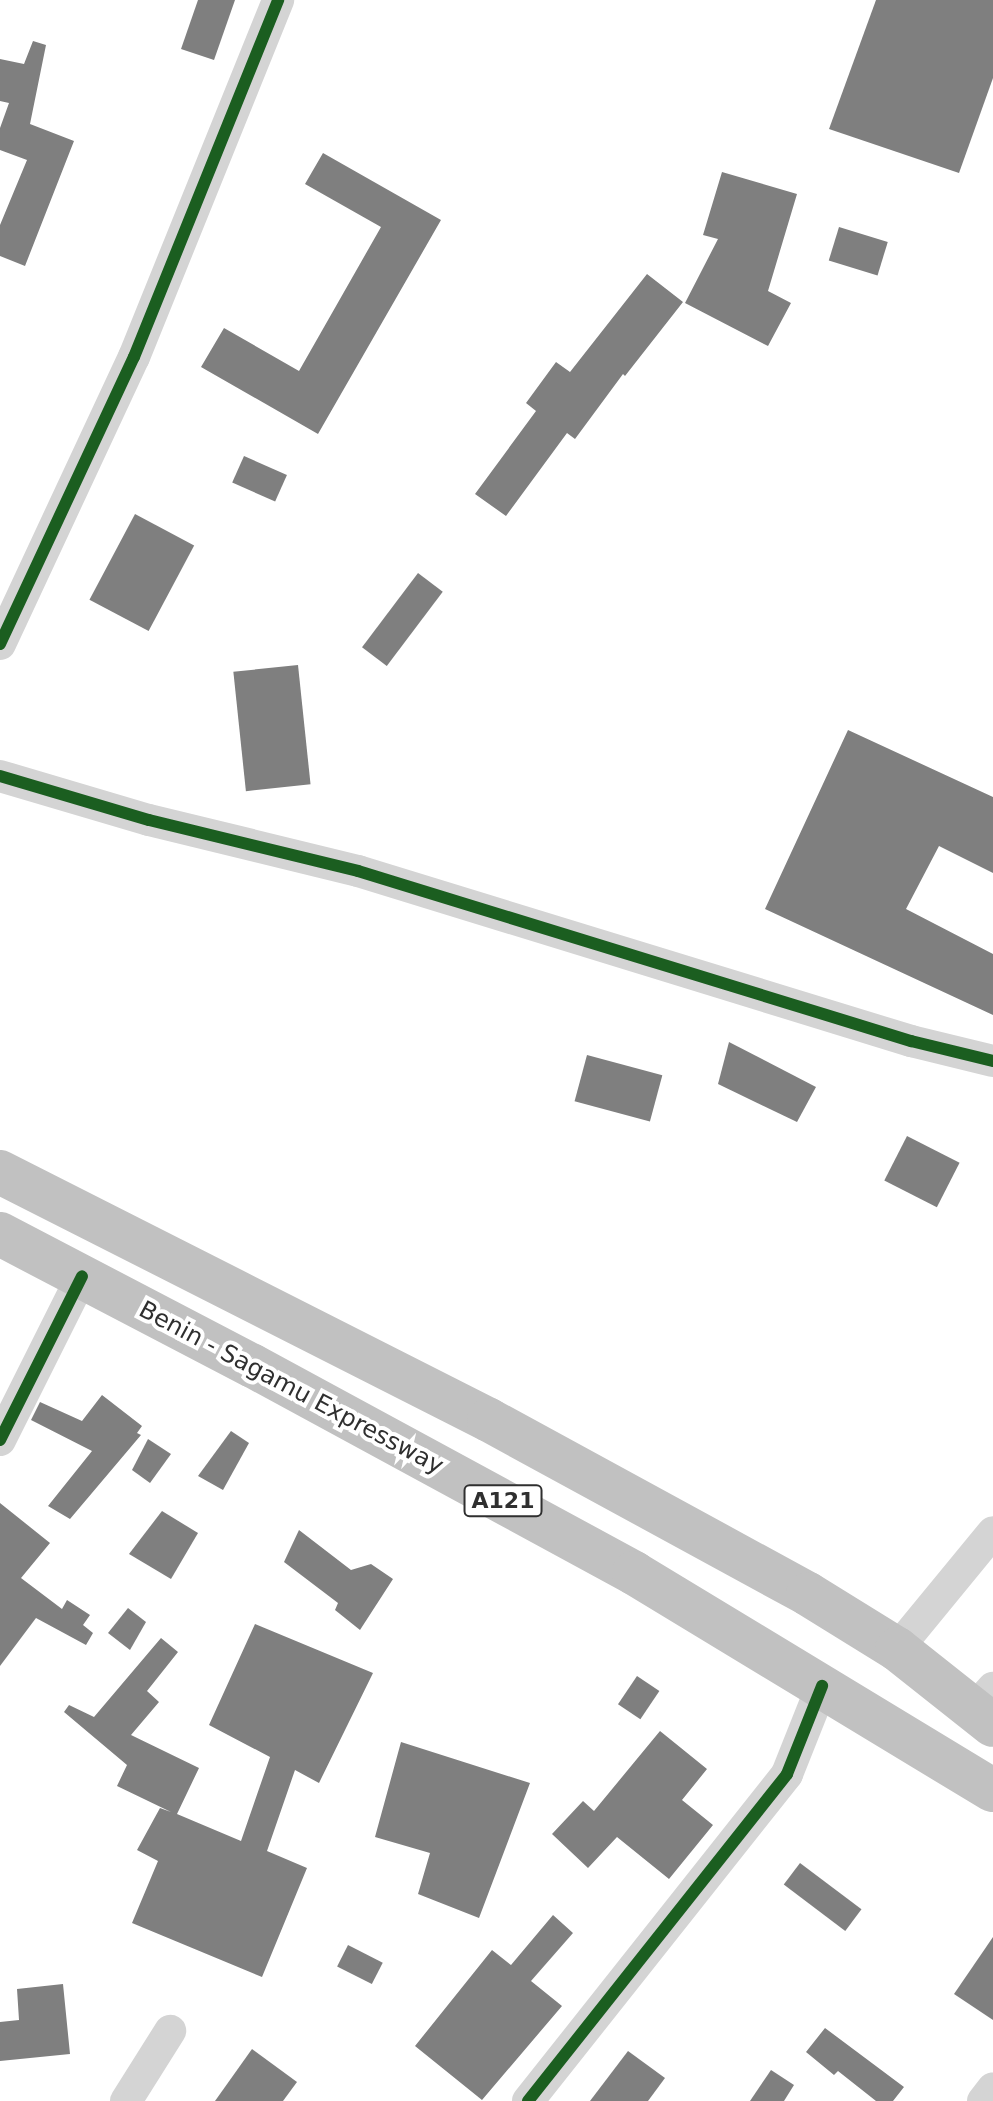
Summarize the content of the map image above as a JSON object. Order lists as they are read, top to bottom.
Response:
{
  "streets": {
    "highway": ["Benin - Sagamu Expressway", "A121"]
  }
}
